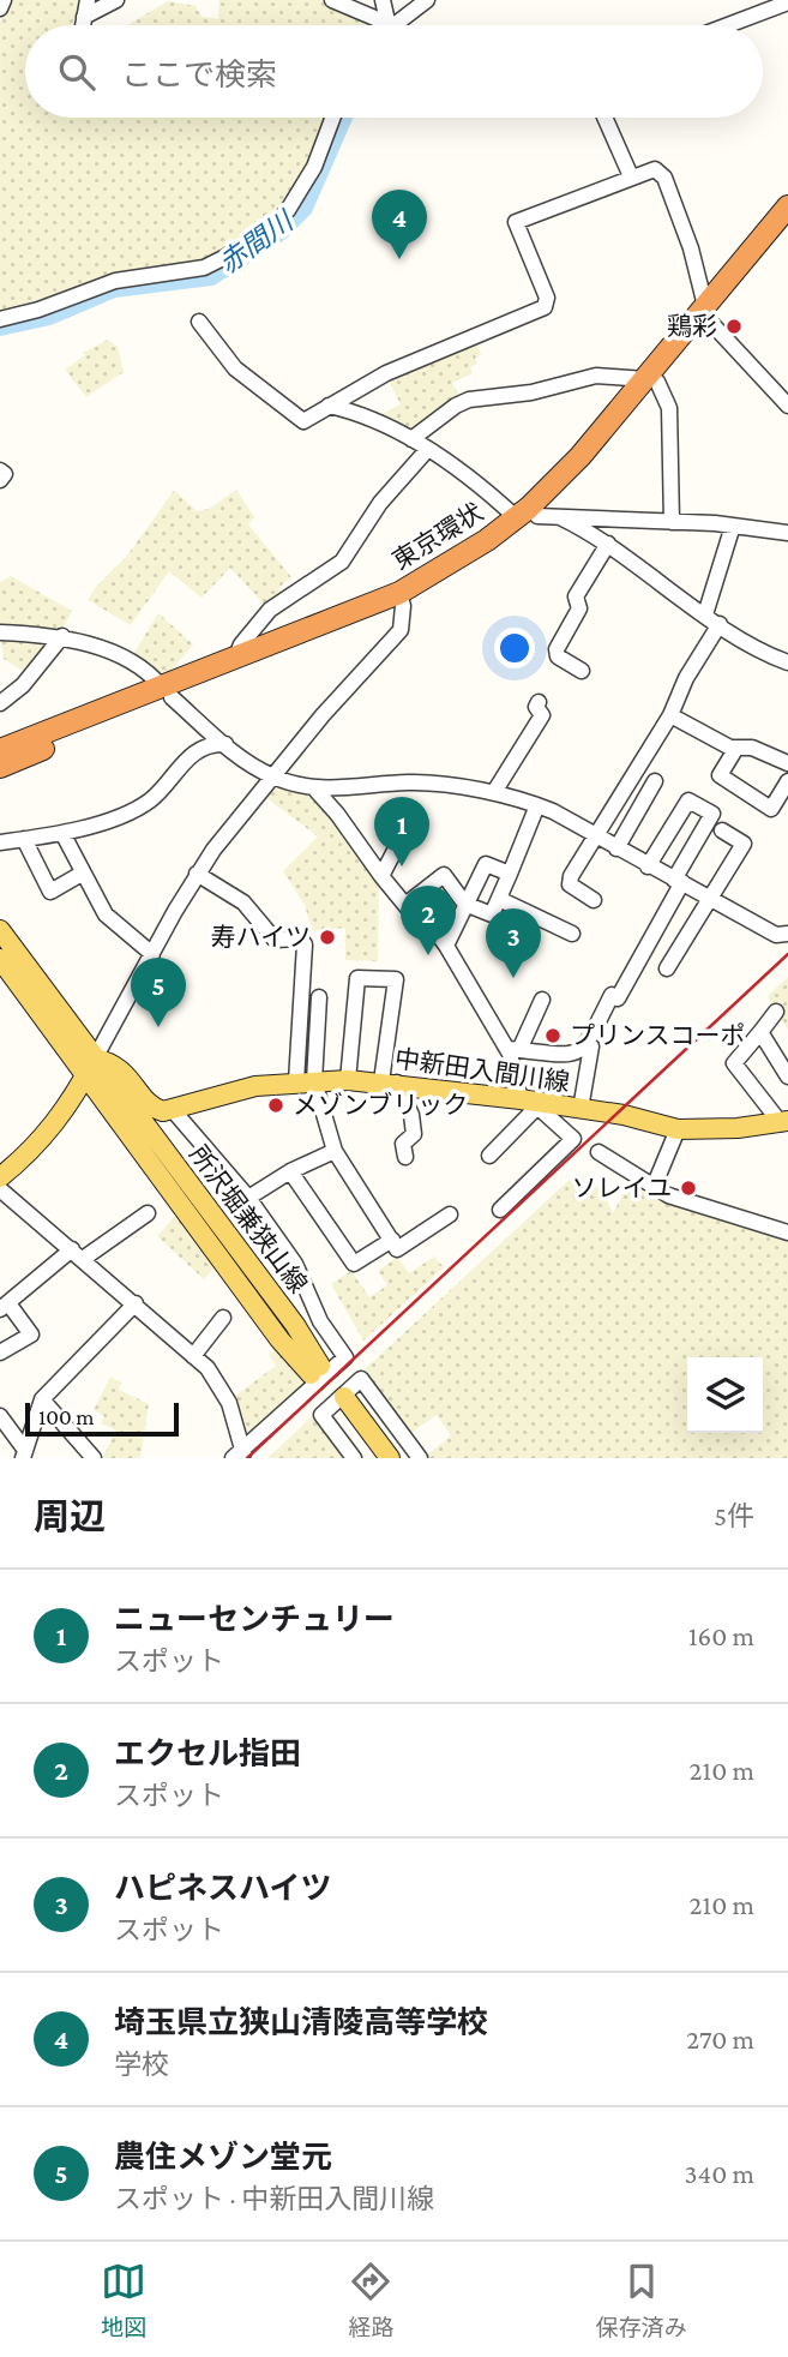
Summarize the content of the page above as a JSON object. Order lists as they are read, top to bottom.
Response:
{
  "streets": {
    "highway": ["東京環状"],
    "main road": ["中新田入間川線", "所沢堀兼狭山線"]
  },
  "water": ["赤間川"],
  "places": [
    "鶏彩",
    "寿ハイツ",
    "プリンスコーポ",
    "メゾンブリック",
    "ソレイユ"
  ],
  "scale_bar": "100 m",
  "page": {
    "search": "ここで検索",
    "pins": [
      "4",
      "1",
      "2",
      "3",
      "5"
    ],
    "scale": "100 m",
    "heading": ["周辺", "5件"],
    "list": [
      {
        "mark": "1",
        "name": "ニューセンチュリー",
        "note": "スポット",
        "value": "160 m"
      },
      {
        "mark": "2",
        "name": "エクセル指田",
        "note": "スポット",
        "value": "210 m"
      },
      {
        "mark": "3",
        "name": "ハピネスハイツ",
        "note": "スポット",
        "value": "210 m"
      },
      {
        "mark": "4",
        "name": "埼玉県立狭山清陵高等学校",
        "note": "学校",
        "value": "270 m"
      },
      {
        "mark": "5",
        "name": "農住メゾン堂元",
        "note": "スポット · 中新田入間川線",
        "value": "340 m"
      }
    ],
    "nav": ["地図", "経路", "保存済み"]
  }
}
